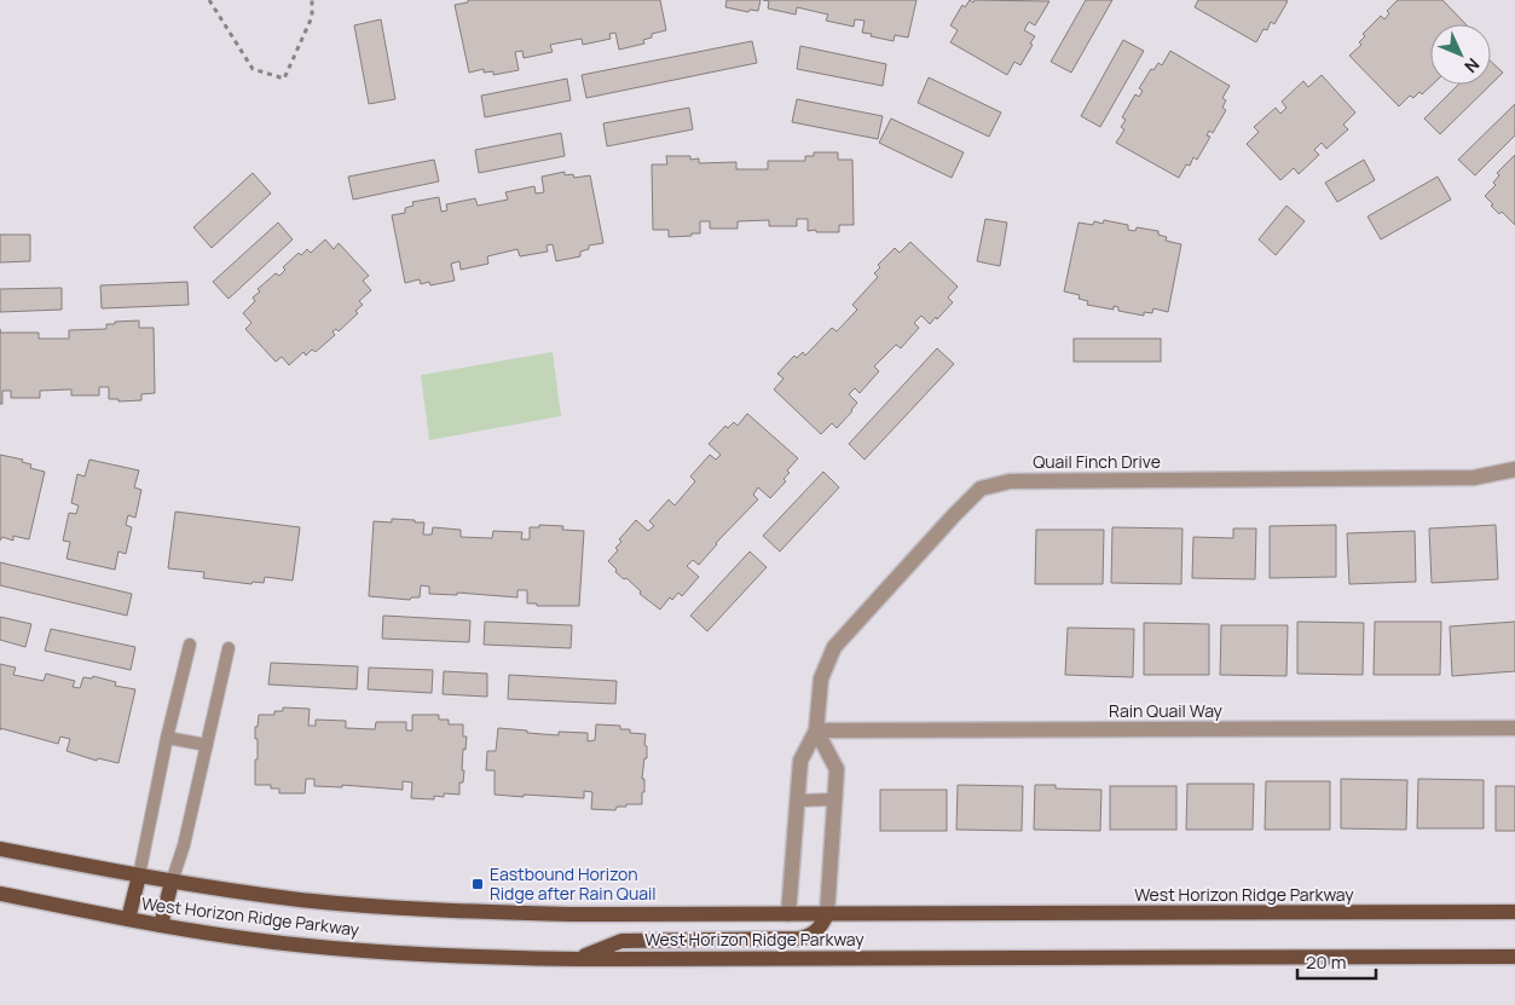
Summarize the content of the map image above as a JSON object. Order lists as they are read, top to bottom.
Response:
{
  "streets": {
    "main road": ["West Horizon Ridge Parkway"],
    "street": ["Quail Finch Drive", "Rain Quail Way"]
  },
  "crossings": [
    ["Quail Finch Drive", "Rain Quail Way"],
    ["Quail Finch Drive", "West Horizon Ridge Parkway"]
  ],
  "places": {
    "transit": ["Eastbound Horizon Ridge after Rain Quail"]
  },
  "scale_bar": "20 m",
  "north": "bottom right"
}
